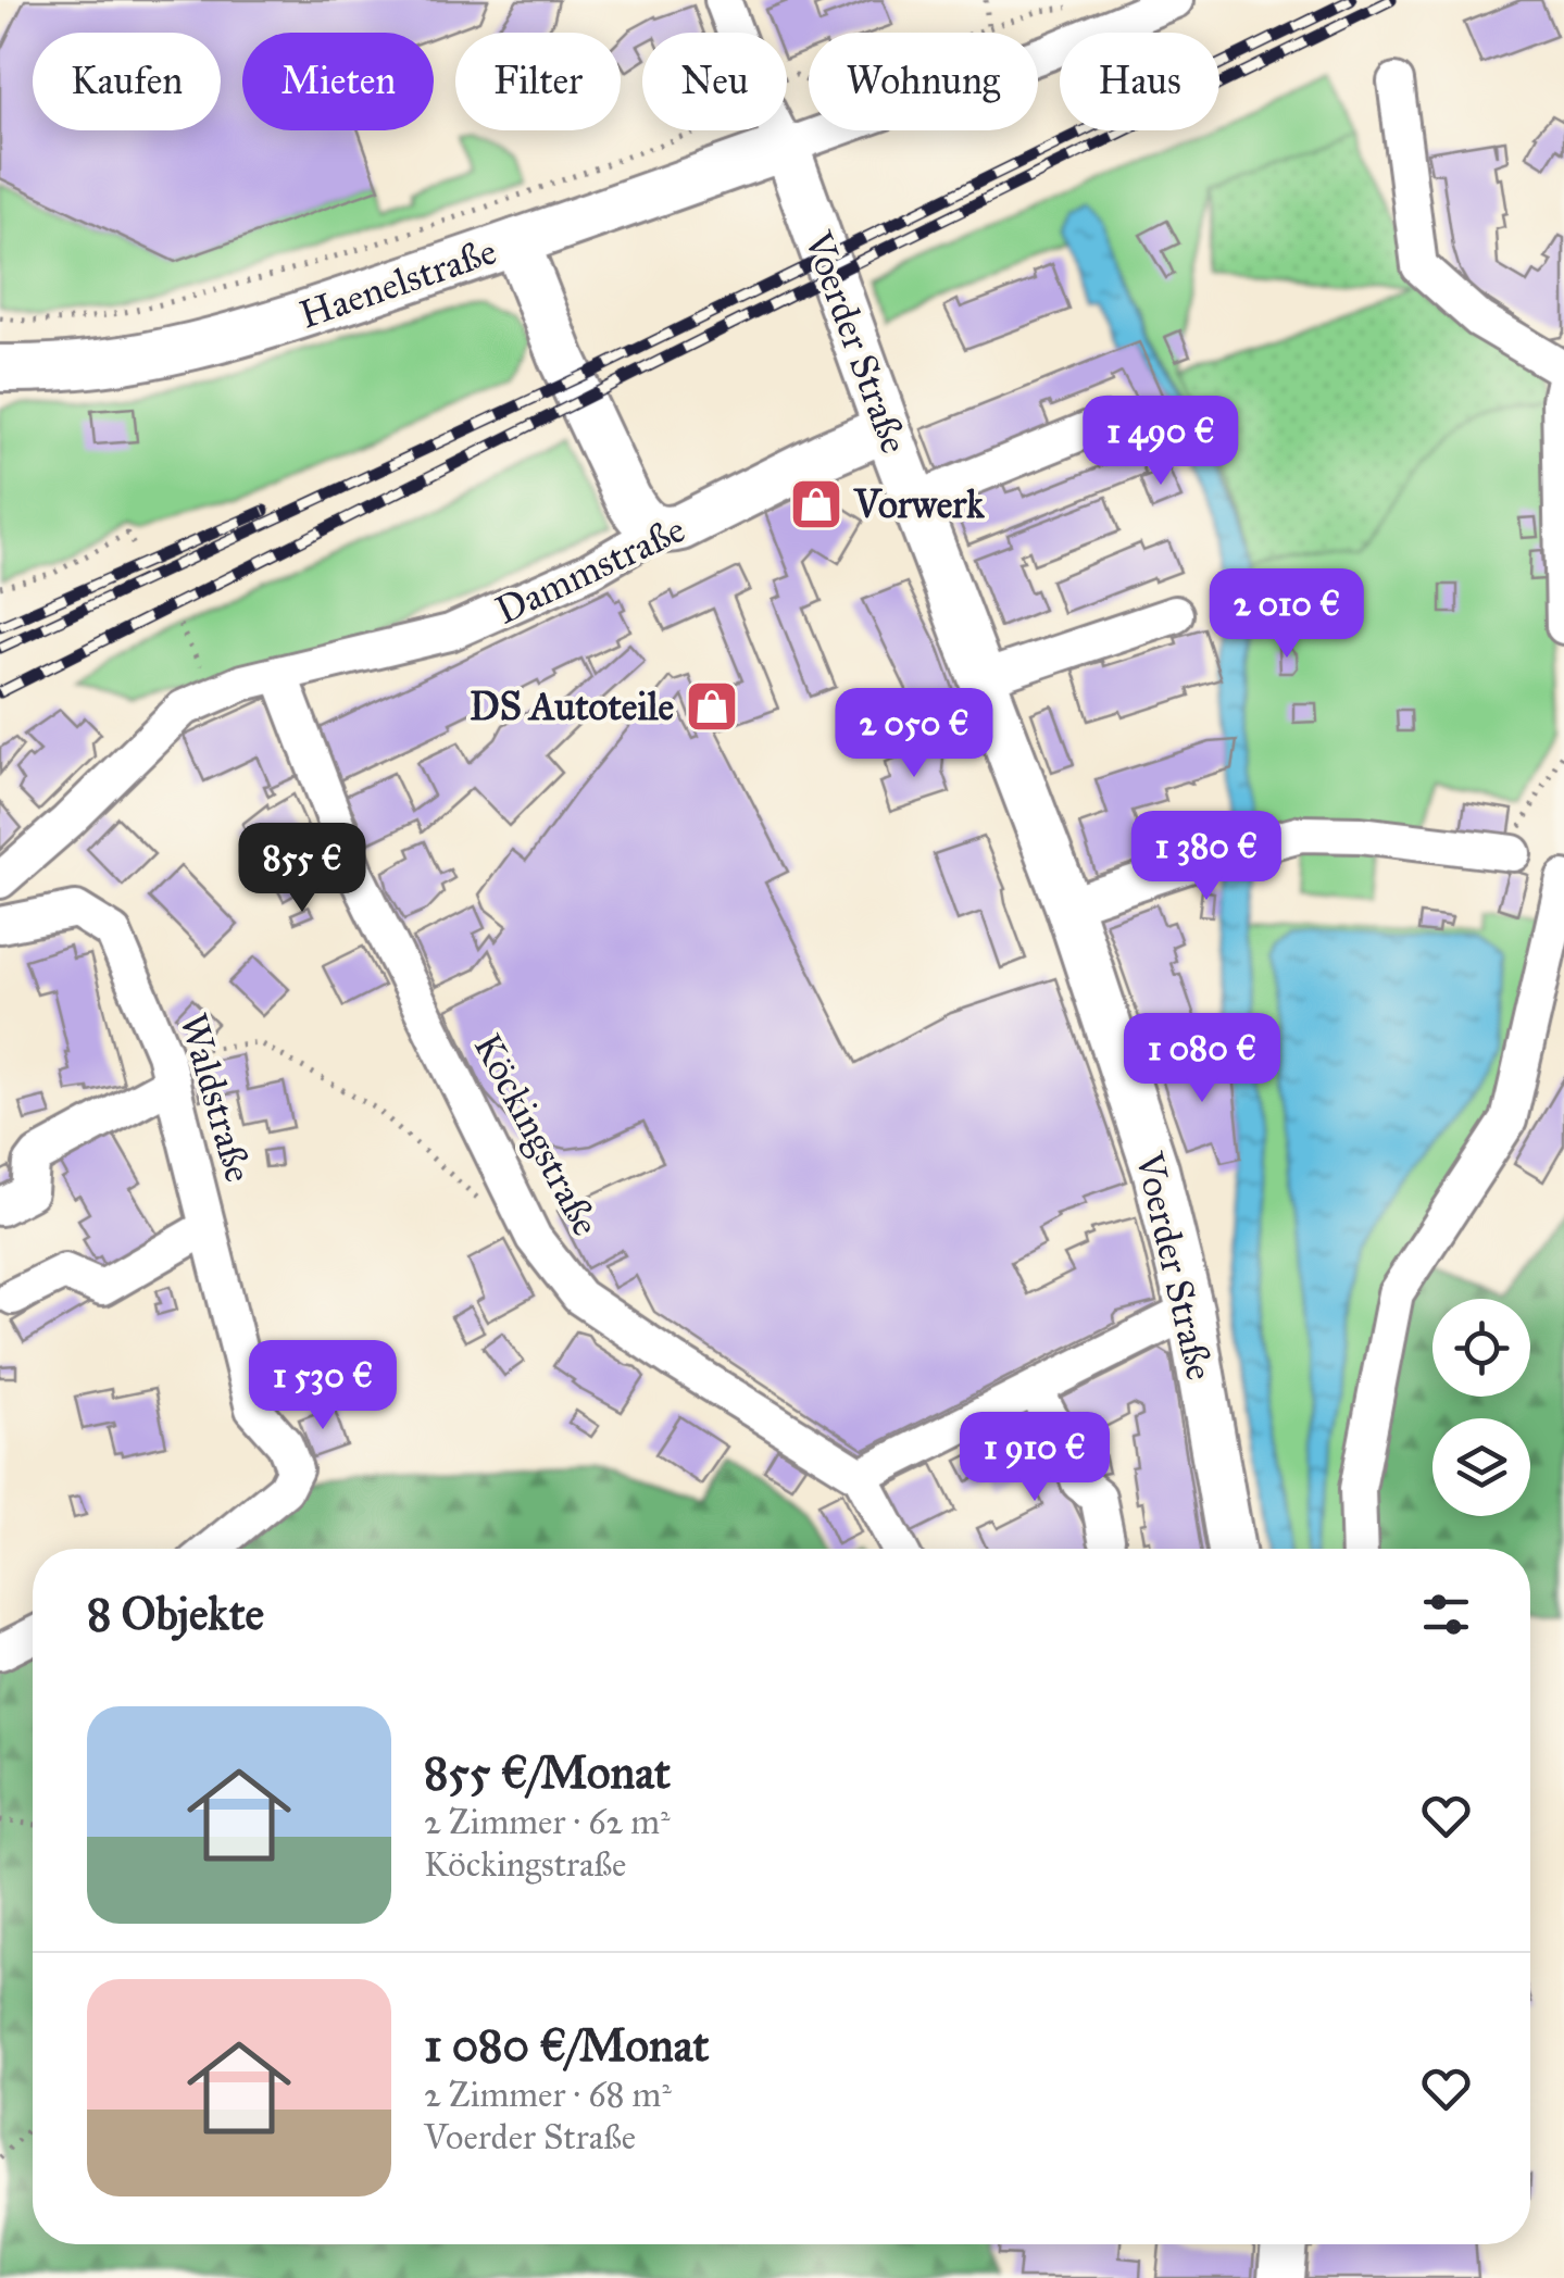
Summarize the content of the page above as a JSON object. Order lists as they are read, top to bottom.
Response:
{
  "streets": {
    "main road": ["Haenelstraße", "Voerder Straße", "Dammstraße"],
    "street": ["Waldstraße", "Köckingstraße"]
  },
  "crossings": [
    ["Haenelstraße", "Voerder Straße"],
    ["Voerder Straße", "Dammstraße"],
    ["Dammstraße", "Köckingstraße"]
  ],
  "places": {
    "shop": ["Vorwerk", "DS Autoteile"]
  },
  "page": {
    "chip": [
      "Kaufen",
      "Mieten",
      "Filter",
      "Neu",
      "Wohnung",
      "Haus"
    ],
    "price": [
      "1 490 €",
      "2 010 €",
      "2 050 €",
      "1 380 €",
      "855 €",
      "1 080 €",
      "1 530 €",
      "1 910 €"
    ],
    "heading": "8 Objekte",
    "list": [
      {
        "name": "855 €/Monat",
        "note": "2 Zimmer · 62 m² · Köckingstraße"
      },
      {
        "name": "1 080 €/Monat",
        "note": "2 Zimmer · 68 m² · Voerder Straße"
      }
    ]
  }
}
